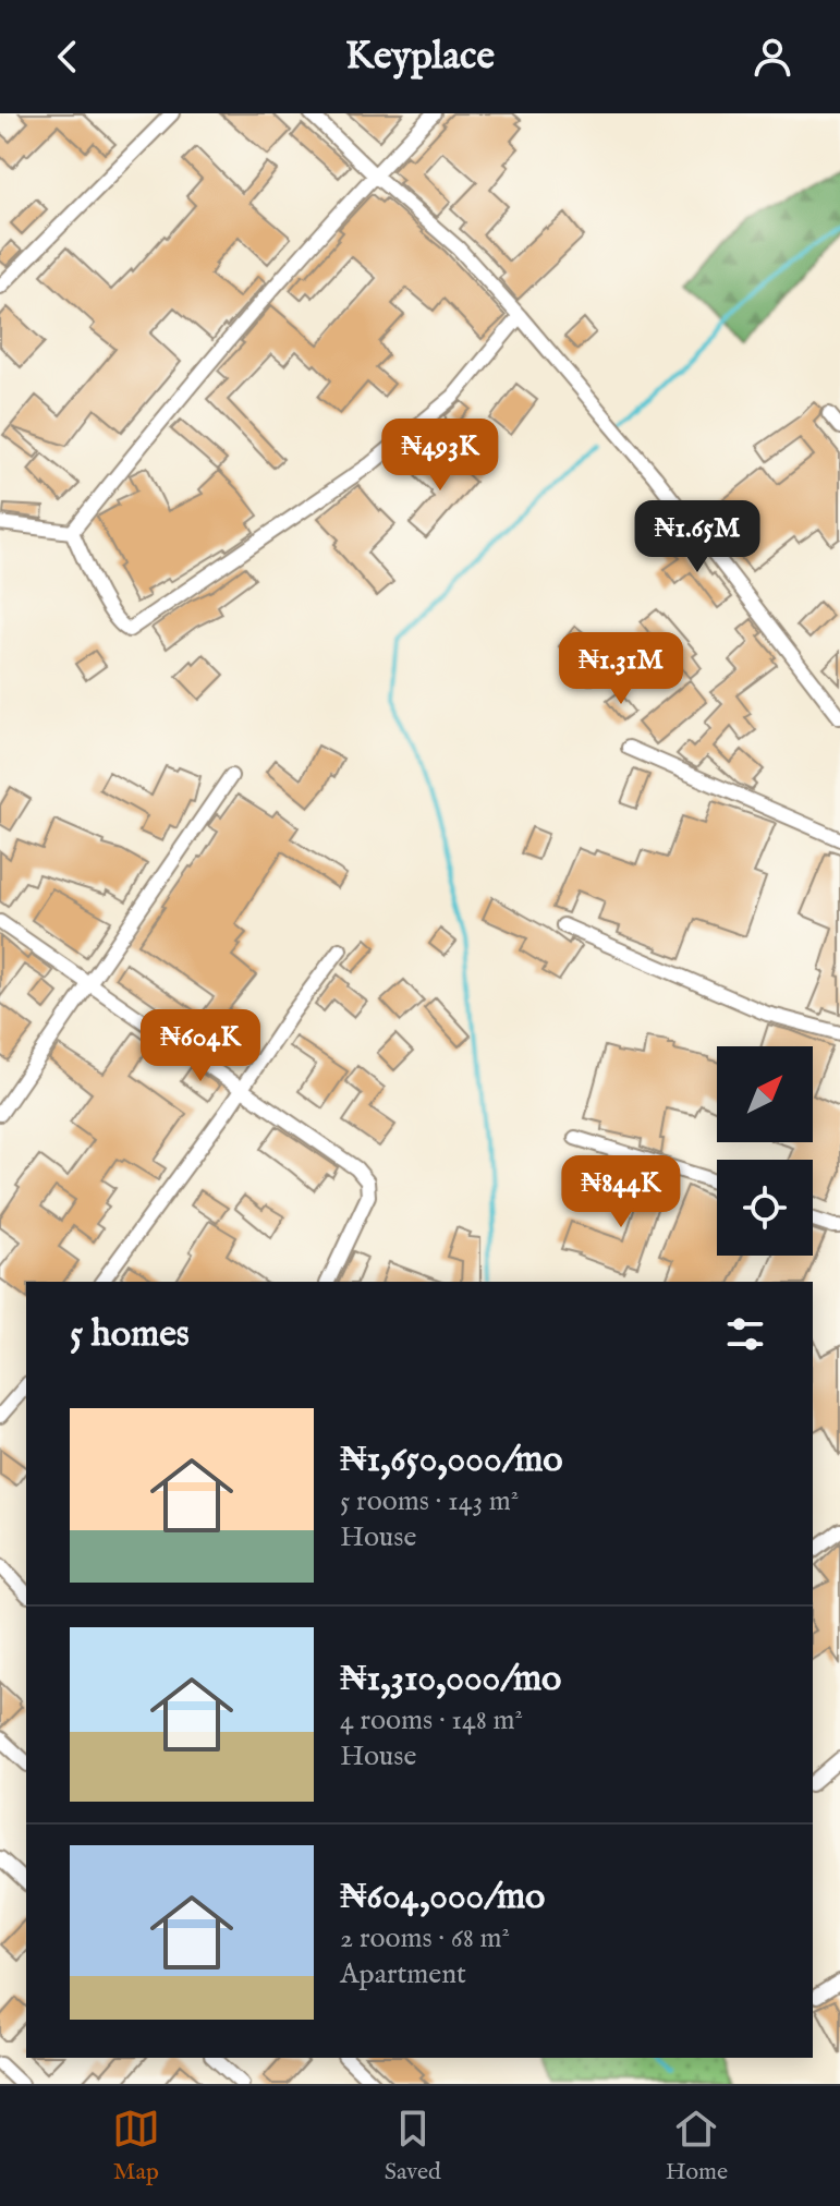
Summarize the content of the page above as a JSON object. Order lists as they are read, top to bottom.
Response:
{
  "north": "top right",
  "page": {
    "header": "Keyplace",
    "price": [
      "₦493K",
      "₦1.65M",
      "₦1.31M",
      "₦604K",
      "₦844K"
    ],
    "heading": "5 homes",
    "list": [
      {
        "name": "₦1,650,000/mo",
        "note": "5 rooms · 143 m² · House"
      },
      {
        "name": "₦1,310,000/mo",
        "note": "4 rooms · 148 m² · House"
      },
      {
        "name": "₦604,000/mo",
        "note": "2 rooms · 68 m² · Apartment"
      }
    ],
    "tabs": ["Map", "Saved", "Home"]
  }
}
